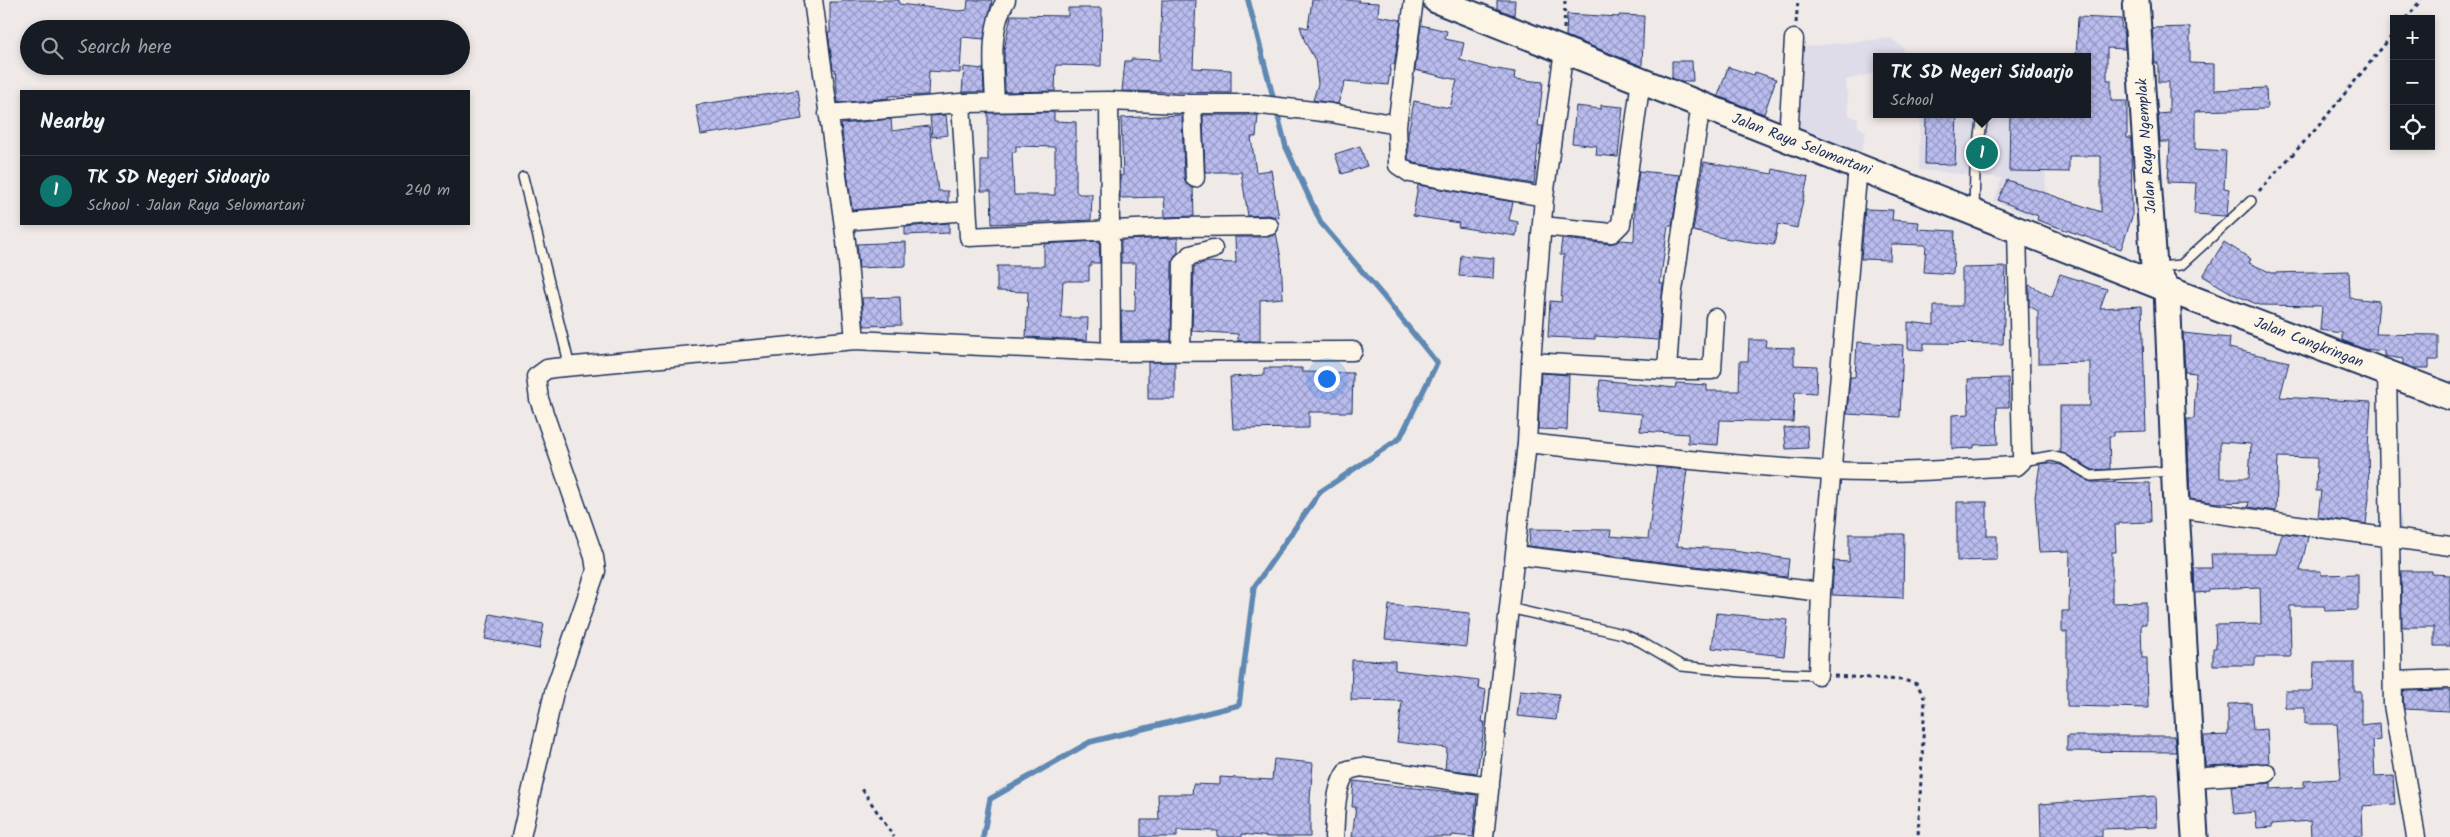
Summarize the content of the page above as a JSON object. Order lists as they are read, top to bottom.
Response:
{
  "streets": {
    "main road": ["Jalan Raya Selomartani", "Jalan Raya Ngemplak", "Jalan Cangkringan"]
  },
  "crossings": [
    ["Jalan Raya Selomartani", "Jalan Raya Ngemplak"],
    ["Jalan Raya Selomartani", "Jalan Cangkringan"],
    ["Jalan Raya Ngemplak", "Jalan Cangkringan"]
  ],
  "page": {
    "map_buttons": ["+", "−"],
    "search": "Search here",
    "popup": ["TK SD Negeri Sidoarjo", "School"],
    "heading": "Nearby",
    "pins": "1",
    "list": [
      {
        "mark": "1",
        "name": "TK SD Negeri Sidoarjo",
        "note": "School · Jalan Raya Selomartani",
        "value": "240 m"
      }
    ]
  }
}
